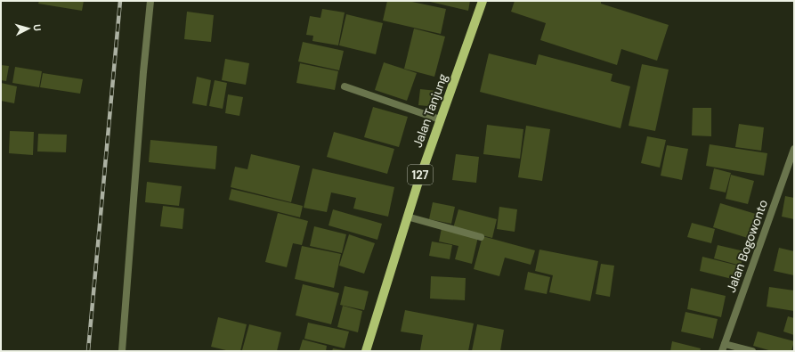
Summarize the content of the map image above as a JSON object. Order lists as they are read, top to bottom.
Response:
{
  "streets": {
    "main road": ["Jalan Tanjung", "127"],
    "street": ["Jalan Bogowonto"]
  },
  "north": "right"
}
